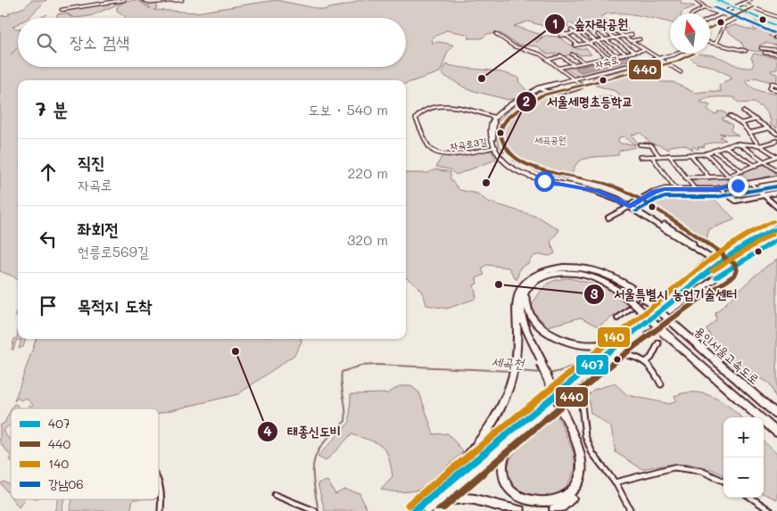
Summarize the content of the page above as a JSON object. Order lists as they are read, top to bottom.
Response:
{
  "streets": {
    "highway": ["용인서울고속도로"],
    "main road": ["자곡로"],
    "street": ["자곡로3길"]
  },
  "water": ["세곡천"],
  "parks": ["세곡공원"],
  "places": [
    "숲자락공원",
    "서울세명초등학교",
    "서울특별시 농업기술센터",
    "태종신도비"
  ],
  "lines": [
    "transit line 407",
    "transit line 440",
    "transit line 강남06",
    "transit line 140"
  ],
  "legend": [
    "407",
    "440",
    "140",
    "강남06"
  ],
  "north": "top",
  "page": {
    "search": "장소 검색",
    "heading": ["7 분", "도보 · 540 m"],
    "list": [
      ["직진", "자곡로", "220 m"],
      ["좌회전", "헌릉로569길", "320 m"],
      "목적지 도착"
    ],
    "map_buttons": ["+", "−"]
  }
}
